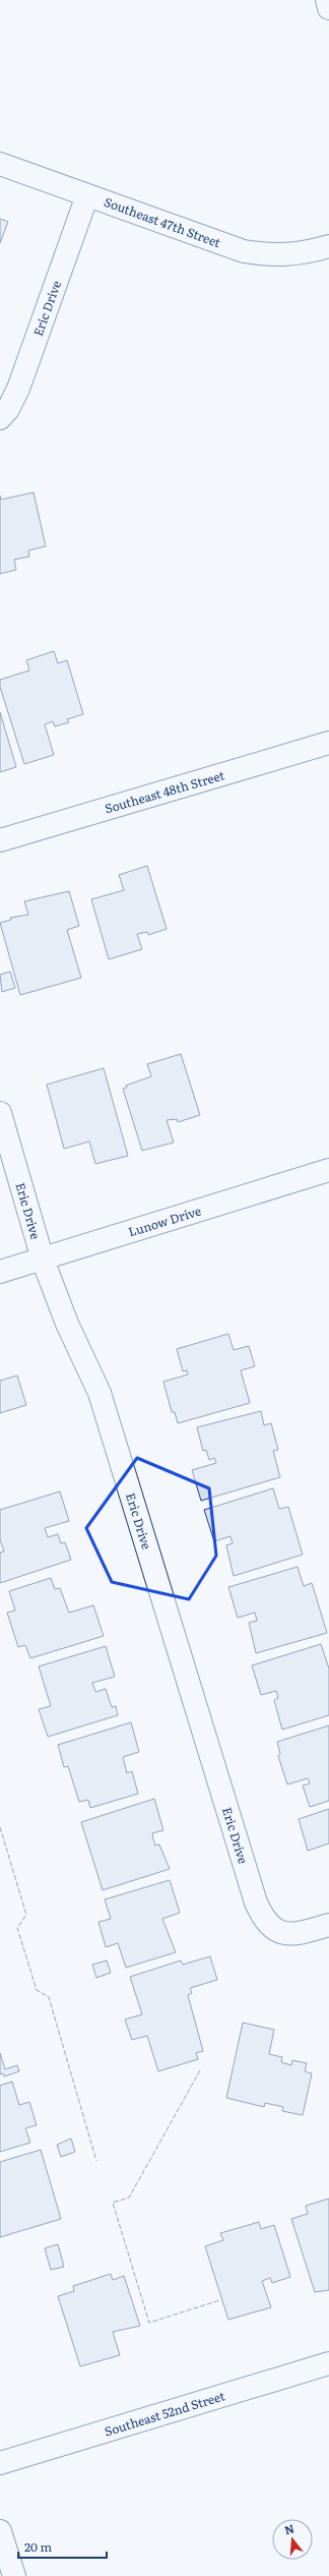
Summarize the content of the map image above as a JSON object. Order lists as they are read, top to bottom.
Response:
{
  "streets": {
    "street": [
      "Southeast 47th Street",
      "Eric Drive",
      "Southeast 48th Street",
      "Lunow Drive",
      "Southeast 52nd Street"
    ]
  },
  "crossings": [
    ["Southeast 47th Street", "Eric Drive"],
    ["Eric Drive", "Lunow Drive"]
  ],
  "scale_bar": "20 m",
  "north": "top"
}
